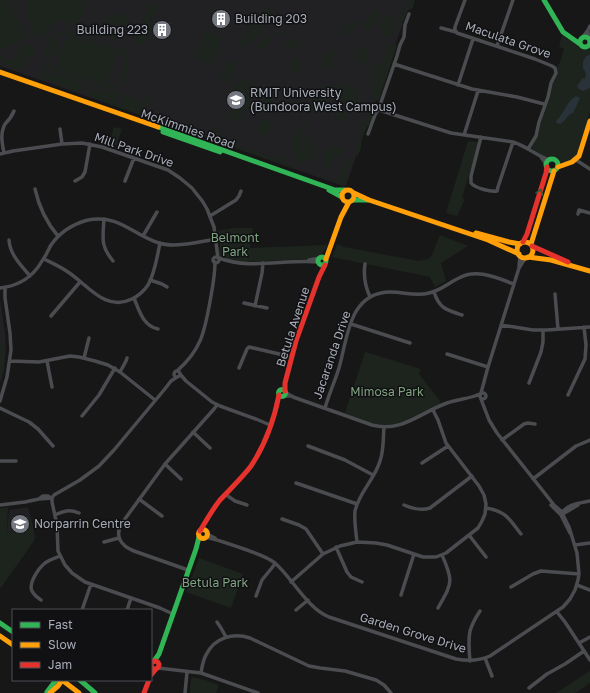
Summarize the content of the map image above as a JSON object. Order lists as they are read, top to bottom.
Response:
{
  "streets": {
    "main road": ["McKimmies Road", "Betula Avenue"],
    "street": [
      "Maculata Grove",
      "Mill Park Drive",
      "Jacaranda Drive",
      "Garden Grove Drive"
    ]
  },
  "crossings": [
    ["McKimmies Road", "Betula Avenue"],
    ["Betula Avenue", "Garden Grove Drive"]
  ],
  "parks": ["Belmont Park", "Mimosa Park", "Betula Park"],
  "places": {
    "building": ["Building 203", "Building 223"],
    "school or university": ["RMIT University (Bundoora West Campus)", "Norparrin Centre"]
  },
  "legend": ["Fast", "Slow", "Jam"]
}
